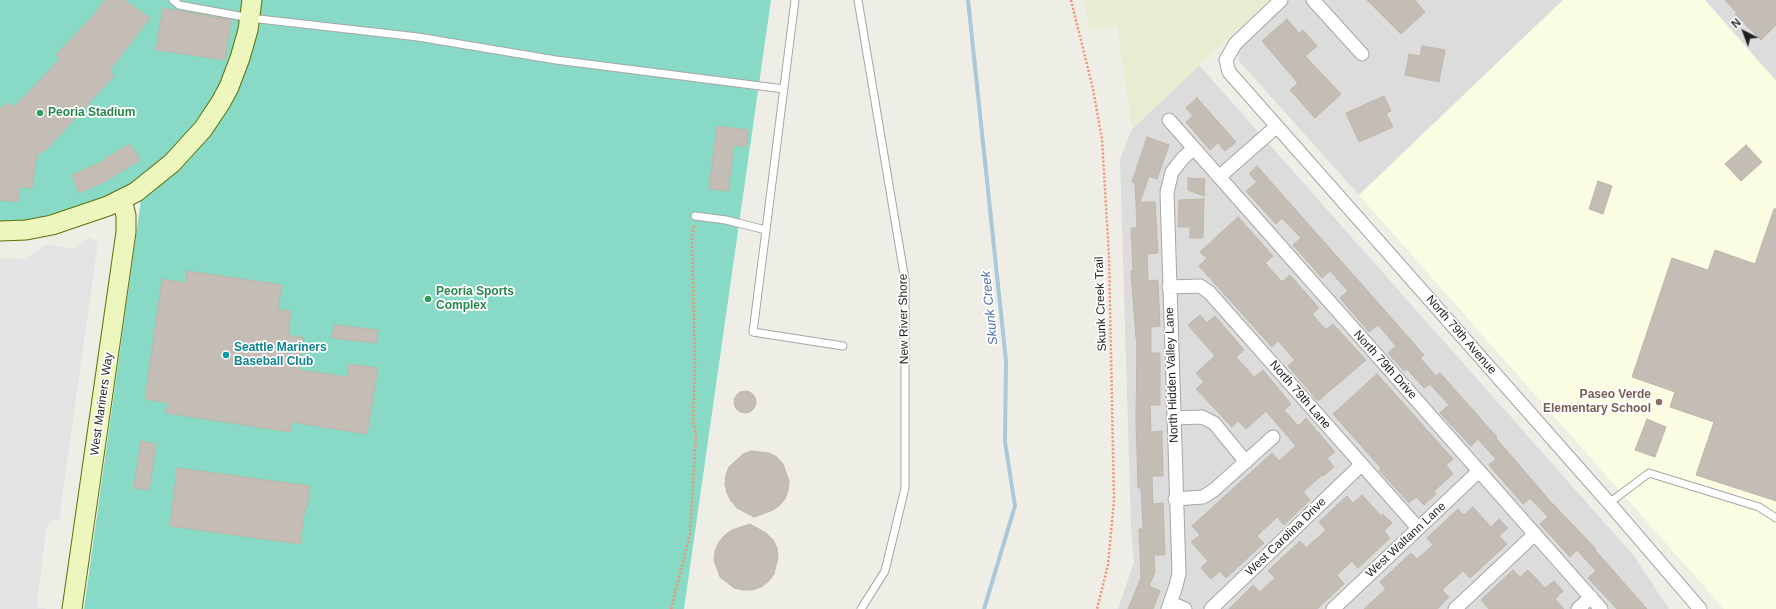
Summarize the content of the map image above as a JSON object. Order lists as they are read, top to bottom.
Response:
{
  "streets": {
    "street": [
      "North 79th Avenue",
      "North 79th Drive",
      "North Hidden Valley Lane",
      "North 79th Lane",
      "West Mariners Way",
      "West Carolina Drive",
      "West Waltann Lane"
    ],
    "lane": ["New River Shore"],
    "path": ["Skunk Creek Trail"]
  },
  "crossings": [
    ["North 79th Drive", "North Hidden Valley Lane"],
    ["North 79th Drive", "West Waltann Lane"],
    ["North Hidden Valley Lane", "North 79th Lane"],
    ["North 79th Lane", "West Carolina Drive"],
    ["North 79th Lane", "West Waltann Lane"]
  ],
  "water": ["Skunk Creek"],
  "places": [
    "Peoria Stadium",
    "Peoria Sports Complex",
    "Seattle Mariners Baseball Club",
    "Paseo Verde Elementary School"
  ],
  "north": "top left"
}
